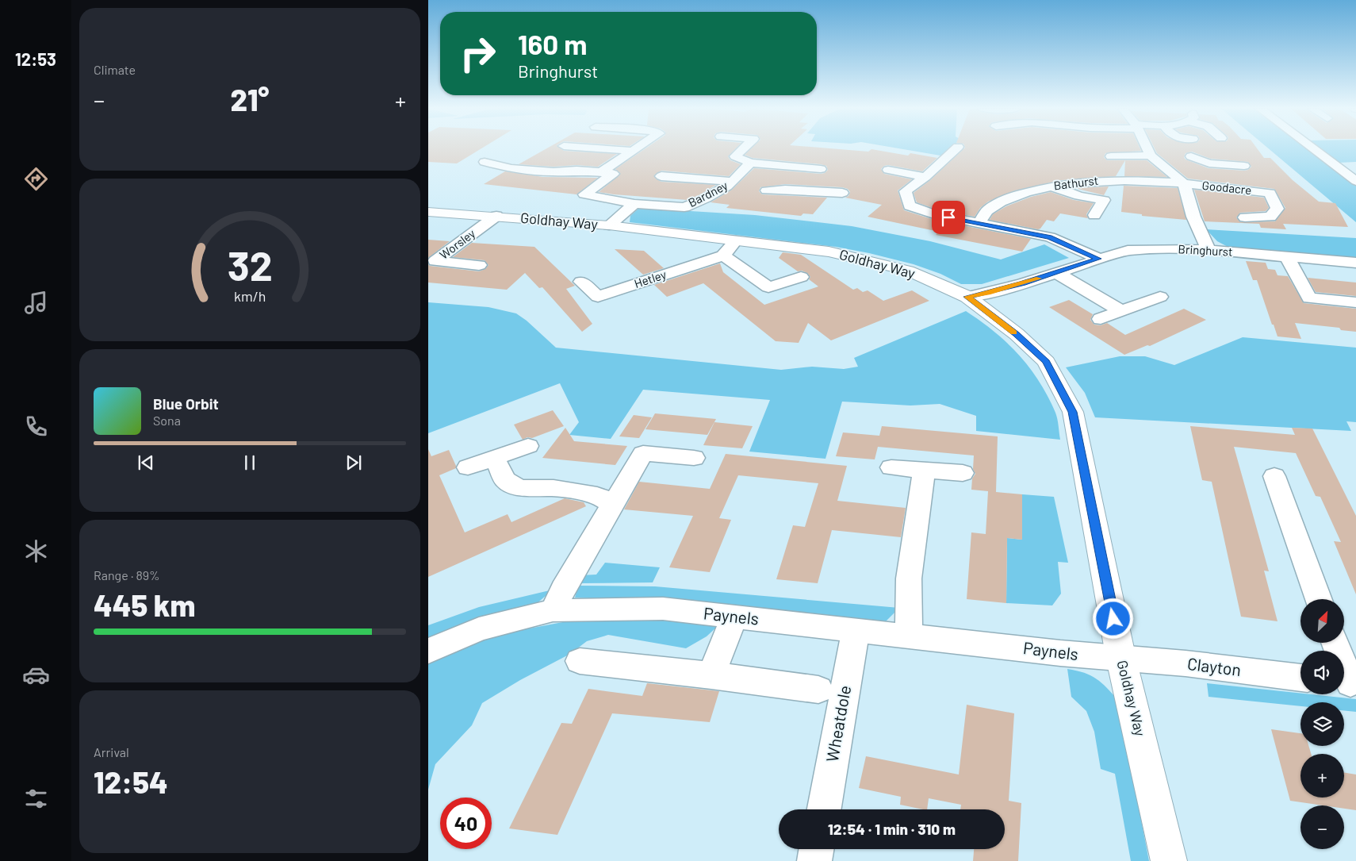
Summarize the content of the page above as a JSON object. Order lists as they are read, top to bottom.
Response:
{
  "streets": {
    "street": [
      "Bathurst",
      "Goodacre",
      "Bardney",
      "Goldhay Way",
      "Worsley",
      "Bringhurst",
      "Hetley",
      "Paynels",
      "Clayton",
      "Wheatdole"
    ]
  },
  "crossings": [
    ["Bathurst", "Goodacre"],
    ["Goodacre", "Bringhurst"],
    ["Goldhay Way", "Worsley"],
    ["Goldhay Way", "Bringhurst"],
    ["Goldhay Way", "Hetley"],
    ["Goldhay Way", "Paynels"],
    ["Goldhay Way", "Clayton"],
    ["Paynels", "Clayton"],
    ["Paynels", "Wheatdole"]
  ],
  "north": "top right",
  "page": {
    "tabs": "12:53",
    "tile": [
      "Climate",
      ["Range · 89%", "445 km"],
      ["Arrival", "12:54"]
    ],
    "turn": ["160 m", "Bringhurst"],
    "heat": ["−", "21°", "+"],
    "song": ["Blue Orbit", "Sona"],
    "map_buttons": ["+", "−"],
    "limit": "40",
    "trip": "12:54 · 1 min · 310 m",
    "gauge": ["32", "km/h"]
  }
}
